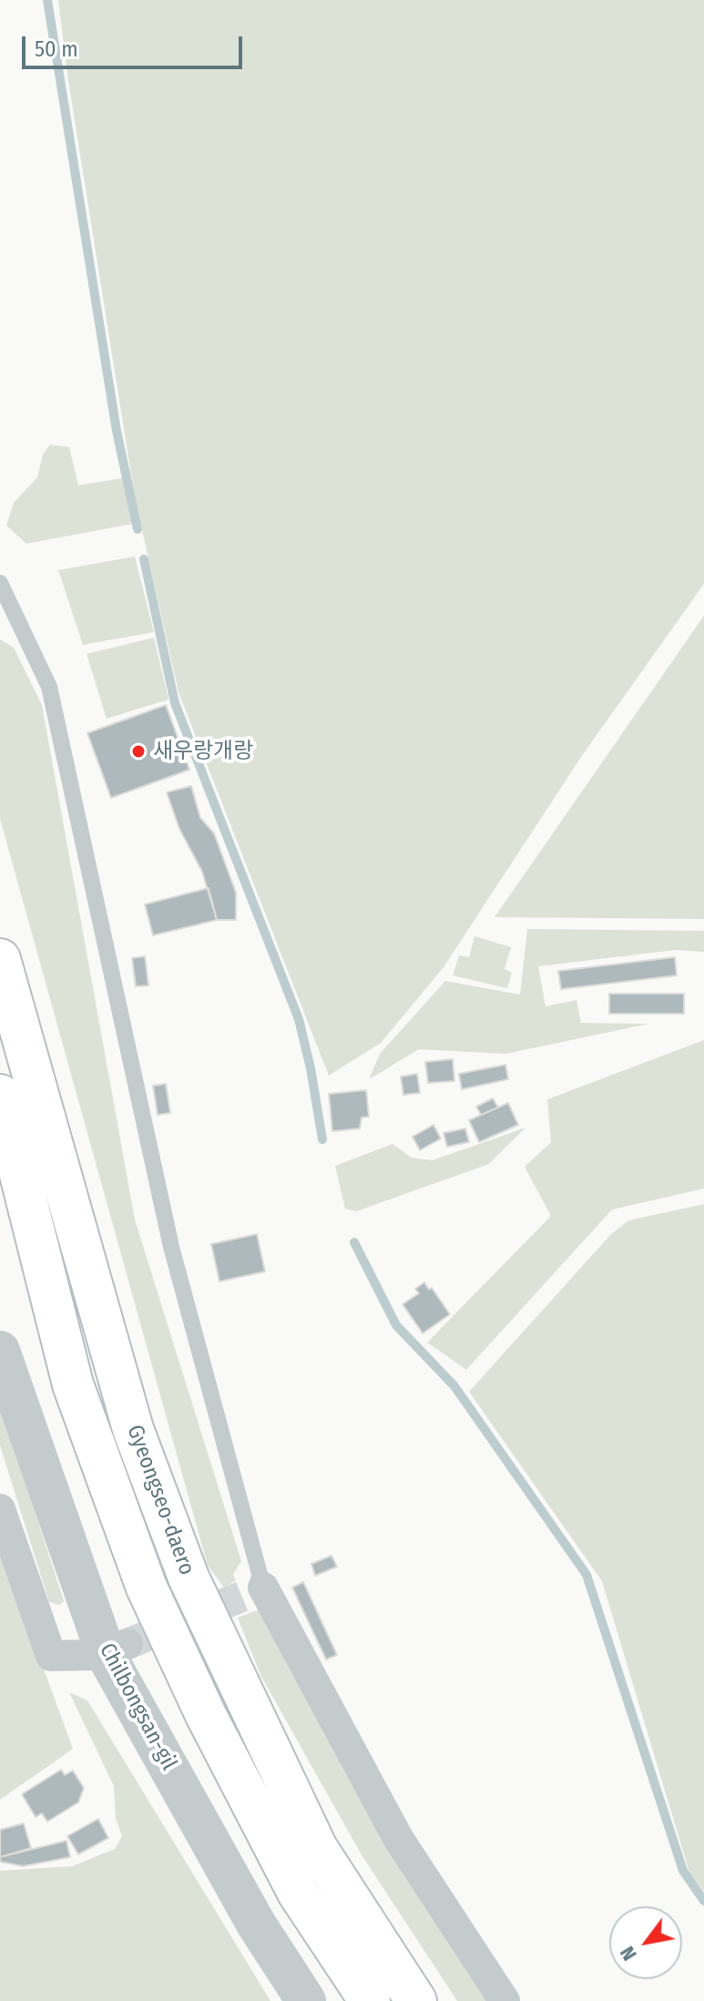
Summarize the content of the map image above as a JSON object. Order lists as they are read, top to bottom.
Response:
{
  "streets": {
    "main road": ["Gyeongseo-daero"],
    "street": ["Chilbongsan-gil"]
  },
  "places": ["새우랑개랑"],
  "scale_bar": "50 m",
  "north": "bottom left"
}
